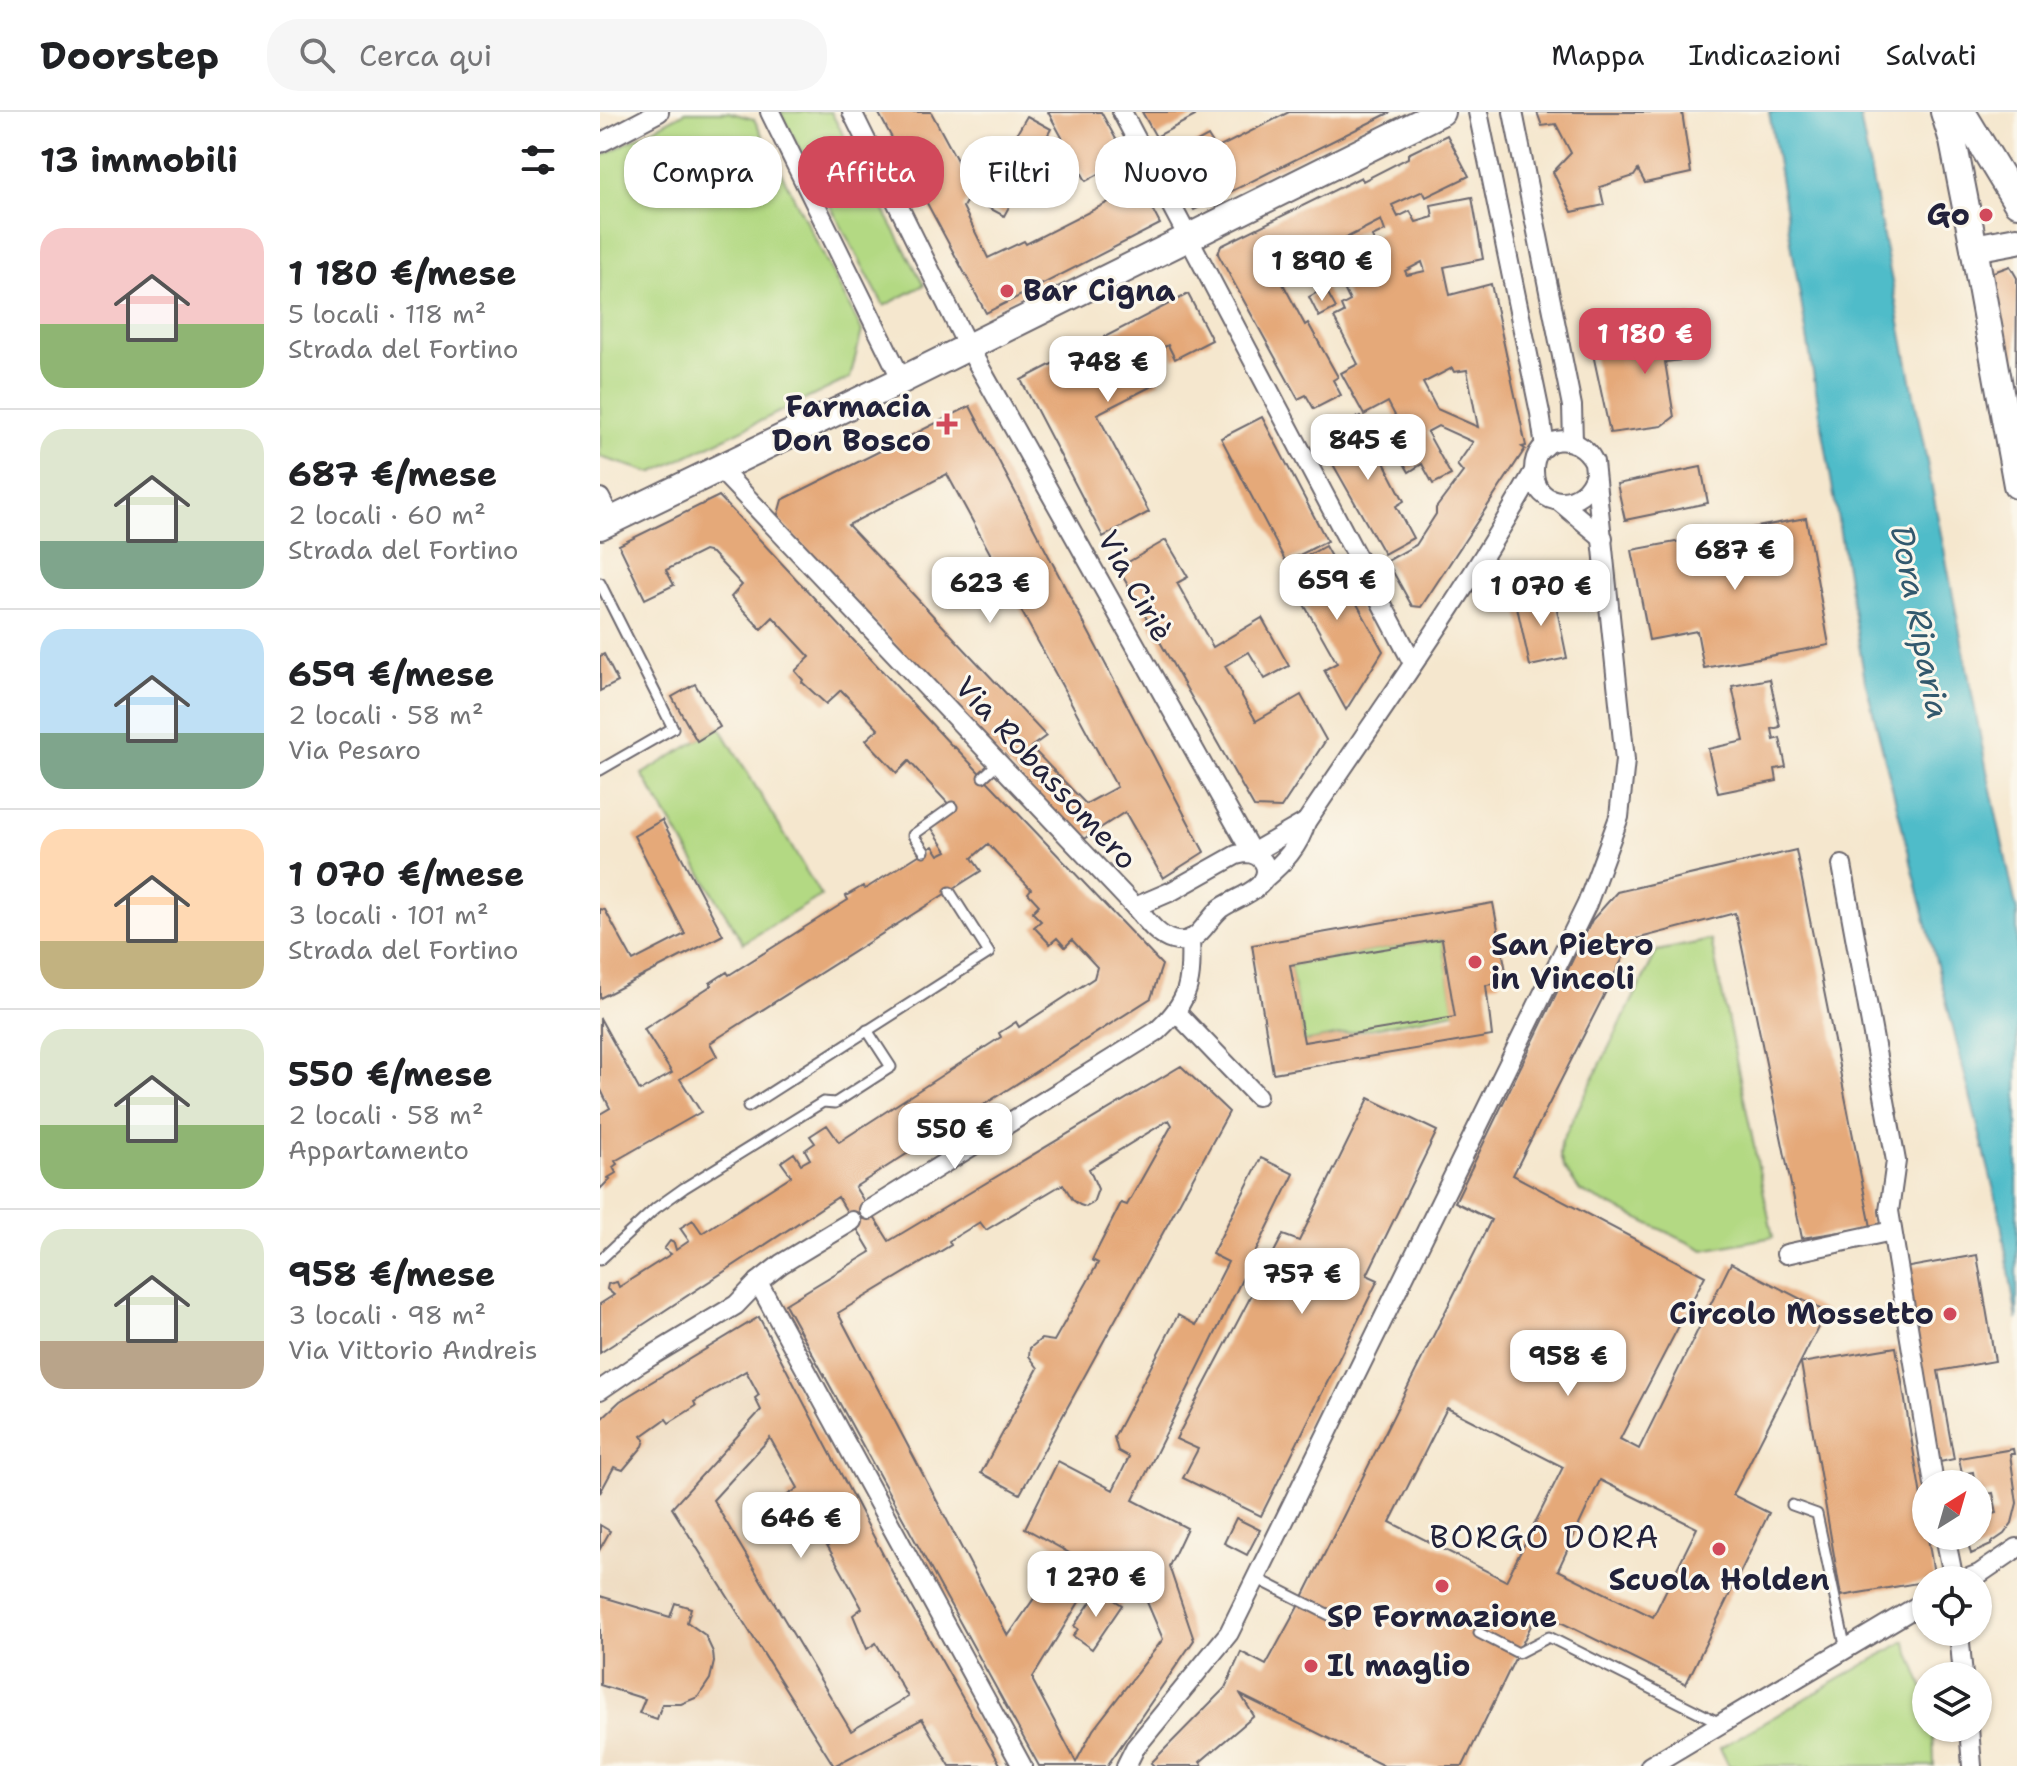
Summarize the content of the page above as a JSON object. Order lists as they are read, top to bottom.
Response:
{
  "streets": {
    "street": ["Via Ciriè", "Via Robassomero"]
  },
  "districts": ["BORGO DORA"],
  "water": ["Dora Riparia"],
  "places": {
    "other": [
      "Go",
      "Bar Cigna",
      "San Pietro in Vincoli",
      "Circolo Mossetto",
      "Scuola Holden",
      "SP Formazione",
      "Il maglio"
    ],
    "health": ["Farmacia Don Bosco"]
  },
  "north": "top right",
  "page": {
    "header": "Doorstep",
    "search": "Cerca qui",
    "nav": ["Mappa", "Indicazioni", "Salvati"],
    "heading": "13 immobili",
    "chip": [
      "Compra",
      "Affitta",
      "Filtri",
      "Nuovo"
    ],
    "list": [
      {
        "name": "1 180 €/mese",
        "note": "5 locali · 118 m² · Strada del Fortino"
      },
      {
        "name": "687 €/mese",
        "note": "2 locali · 60 m² · Strada del Fortino"
      },
      {
        "name": "659 €/mese",
        "note": "2 locali · 58 m² · Via Pesaro"
      },
      {
        "name": "1 070 €/mese",
        "note": "3 locali · 101 m² · Strada del Fortino"
      },
      {
        "name": "550 €/mese",
        "note": "2 locali · 58 m² · Appartamento"
      },
      {
        "name": "958 €/mese",
        "note": "3 locali · 98 m² · Via Vittorio Andreis"
      }
    ],
    "price": [
      "1 890 €",
      "1 180 €",
      "748 €",
      "845 €",
      "687 €",
      "659 €",
      "623 €",
      "1 070 €",
      "550 €",
      "757 €",
      "958 €",
      "646 €",
      "1 270 €"
    ]
  }
}
